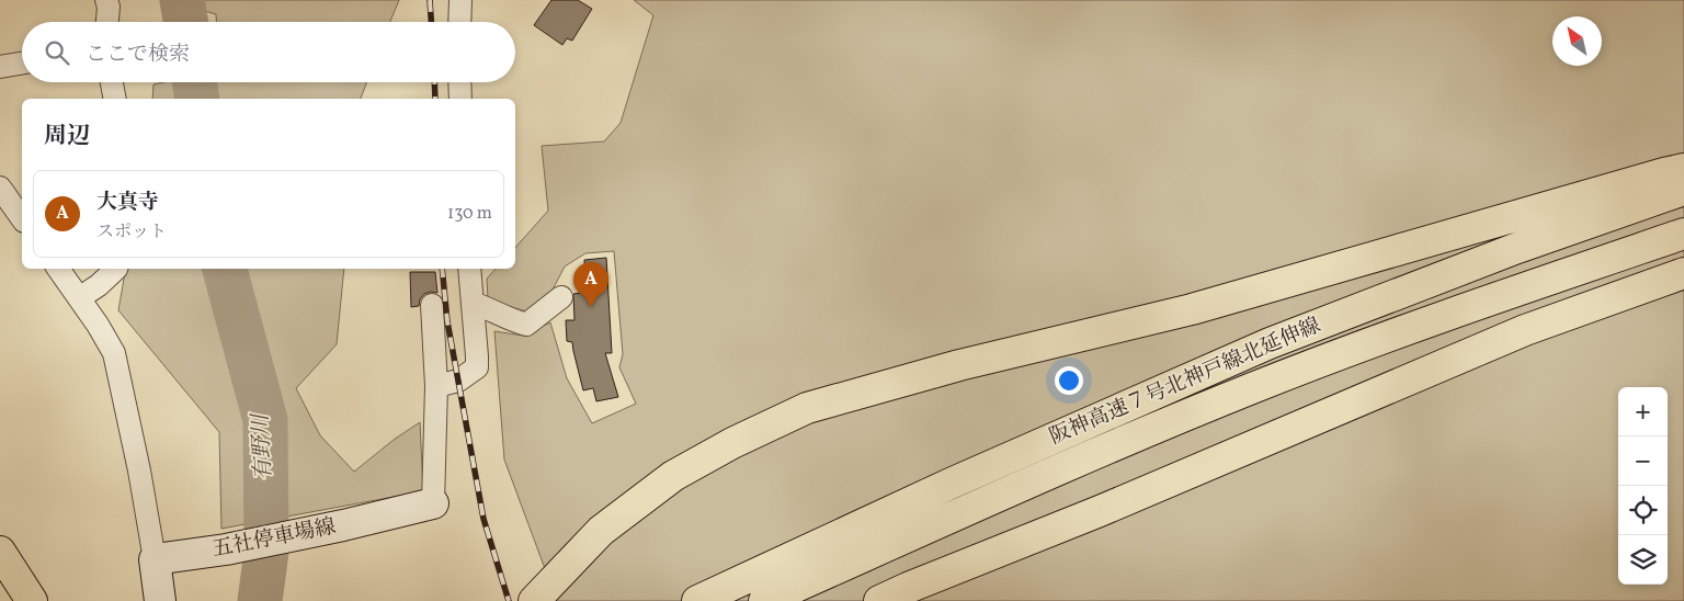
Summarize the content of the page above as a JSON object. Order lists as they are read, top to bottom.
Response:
{
  "streets": {
    "main road": ["阪神高速７号北神戸線北延伸線", "五社停車場線"]
  },
  "water": ["有野川"],
  "north": "top left",
  "page": {
    "search": "ここで検索",
    "heading": "周辺",
    "list": [
      {
        "mark": "A",
        "name": "大真寺",
        "note": "スポット",
        "value": "130 m"
      }
    ],
    "pins": "A",
    "map_buttons": ["+", "−"]
  }
}
